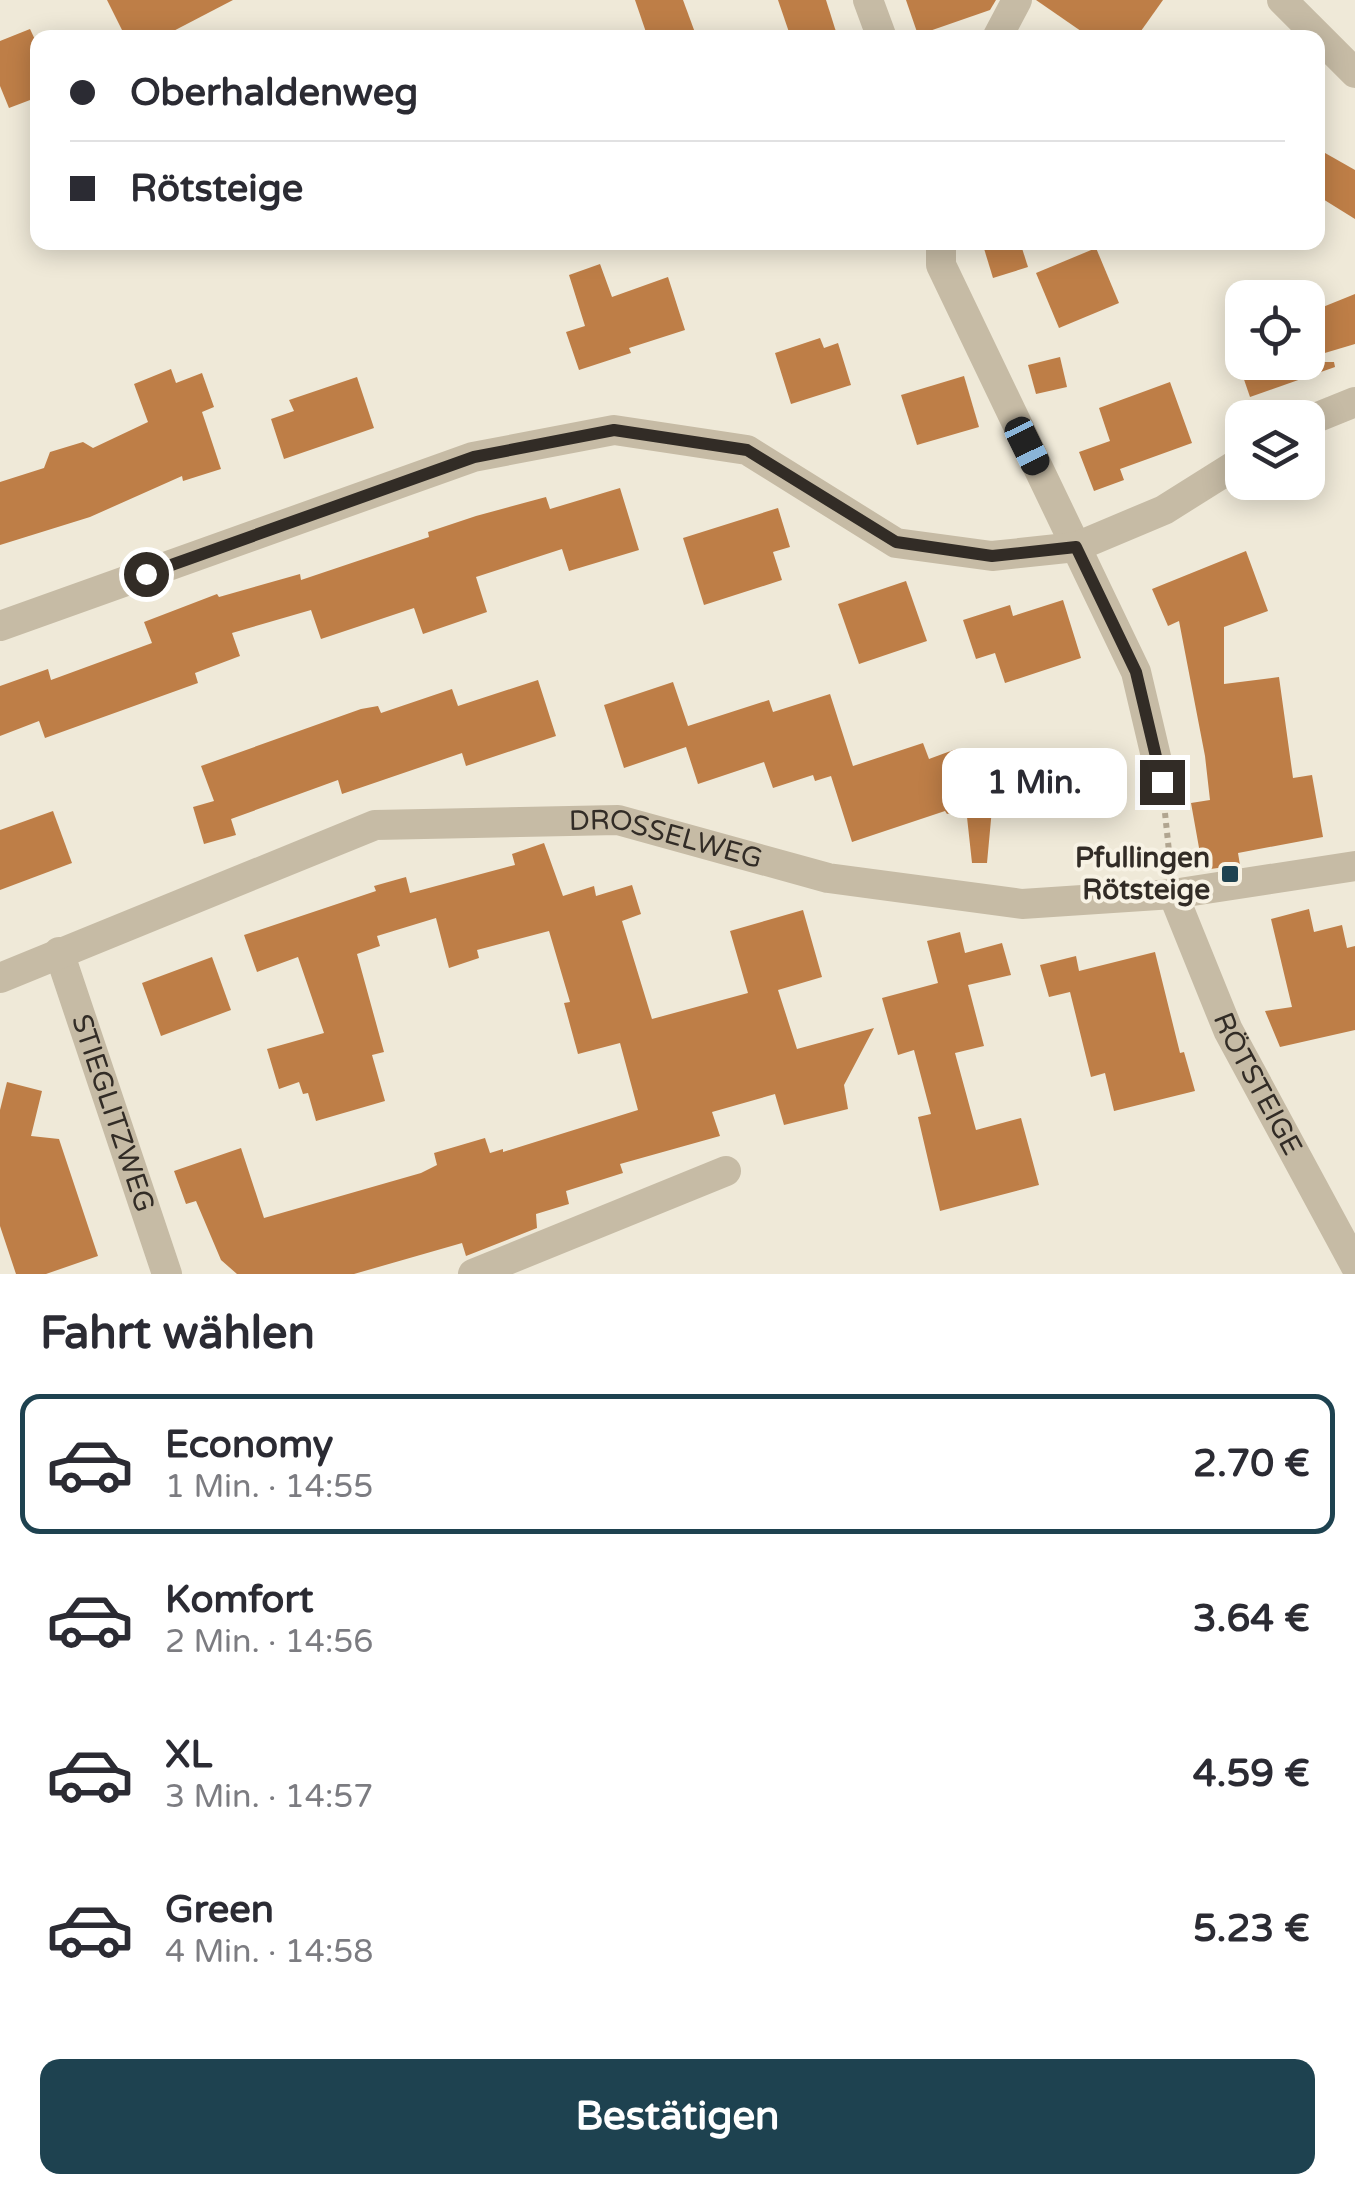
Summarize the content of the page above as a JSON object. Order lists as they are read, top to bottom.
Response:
{
  "streets": {
    "street": ["DROSSELWEG", "RÖTSTEIGE", "STIEGLITZWEG"]
  },
  "crossings": [
    ["DROSSELWEG", "RÖTSTEIGE"],
    ["DROSSELWEG", "STIEGLITZWEG"]
  ],
  "places": {
    "transit": ["Pfullingen Rötsteige"]
  },
  "page": {
    "banner": ["Oberhaldenweg", "Rötsteige"],
    "bubble": "1 Min.",
    "heading": "Fahrt wählen",
    "list": [
      {
        "name": "Economy",
        "note": "1 Min. · 14:55",
        "value": "2.70 €"
      },
      {
        "name": "Komfort",
        "note": "2 Min. · 14:56",
        "value": "3.64 €"
      },
      {
        "name": "XL",
        "note": "3 Min. · 14:57",
        "value": "4.59 €"
      },
      {
        "name": "Green",
        "note": "4 Min. · 14:58",
        "value": "5.23 €"
      }
    ],
    "buttons": "Bestätigen"
  }
}
